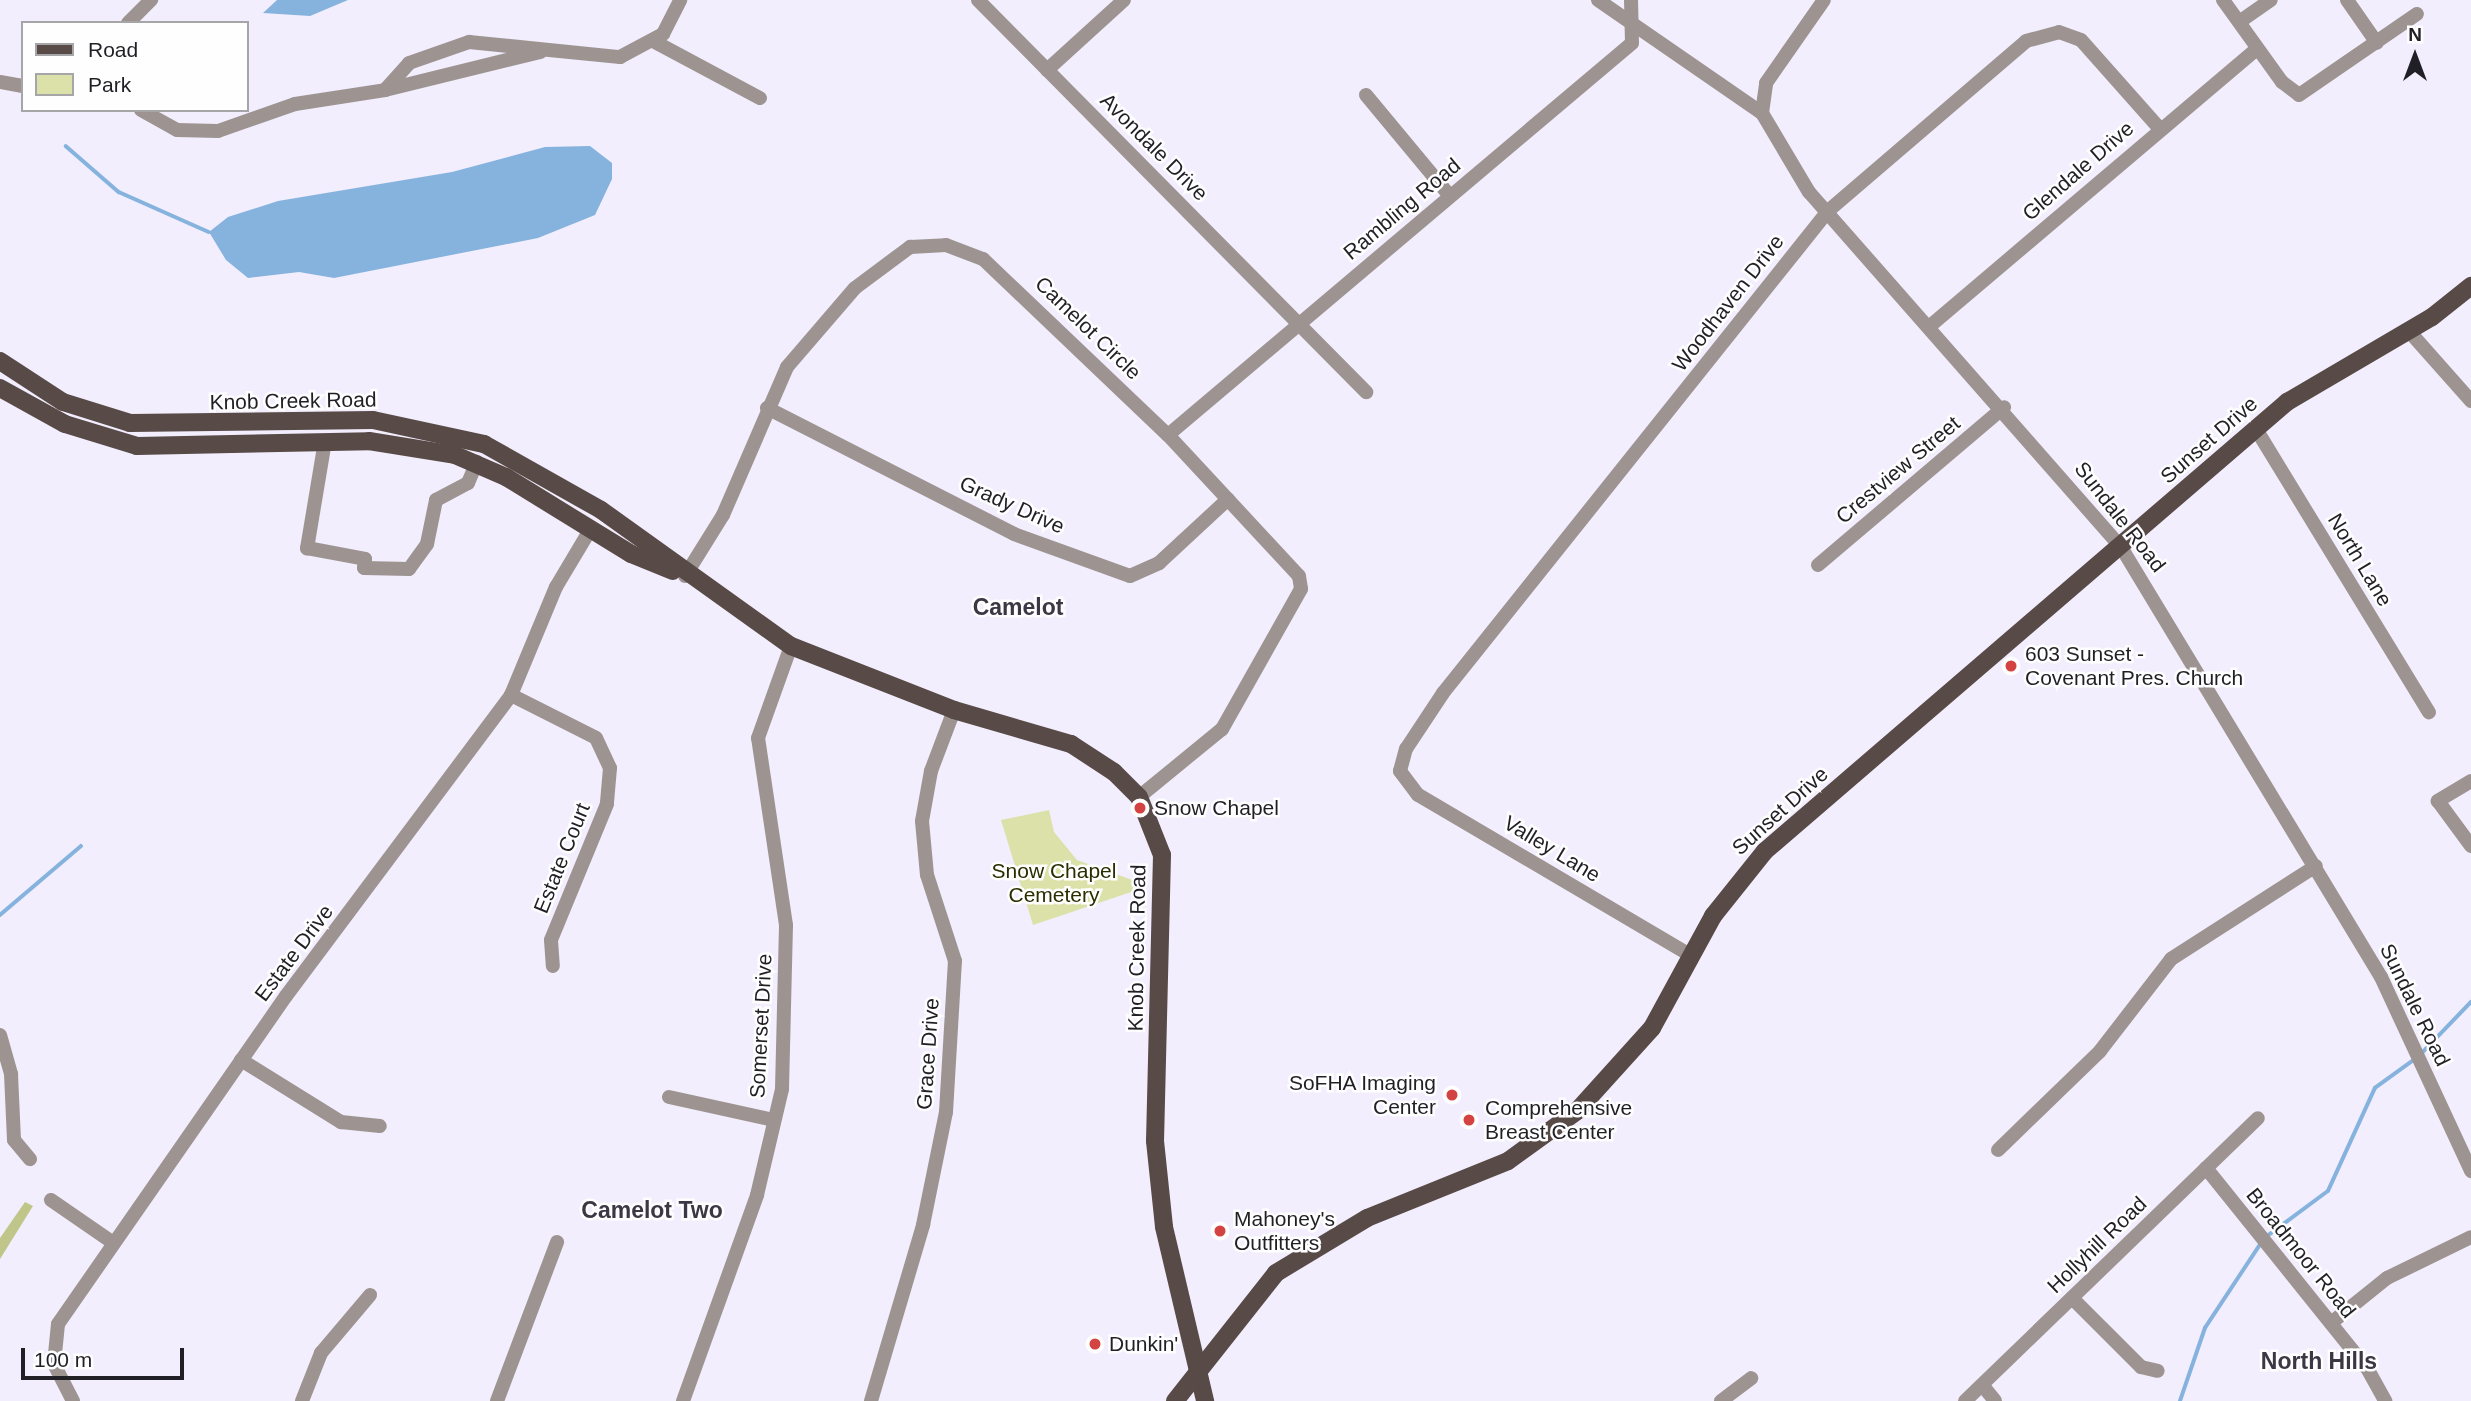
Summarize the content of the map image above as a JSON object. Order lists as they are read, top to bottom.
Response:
{
  "streets": {
    "main road": ["Knob Creek Road", "Sunset Drive"],
    "street": [
      "Avondale Drive",
      "Glendale Drive",
      "Rambling Road",
      "Woodhaven Drive",
      "Camelot Circle",
      "Crestview Street",
      "Grady Drive",
      "Sundale Road",
      "North Lane",
      "Valley Lane",
      "Estate Court",
      "Estate Drive",
      "Somerset Drive",
      "Grace Drive",
      "Hollyhill Road",
      "Broadmoor Road"
    ]
  },
  "crossings": [
    ["Avondale Drive", "Rambling Road"],
    ["Glendale Drive", "Woodhaven Drive"],
    ["Glendale Drive", "Sundale Road"],
    ["Rambling Road", "Camelot Circle"],
    ["Rambling Road", "Sundale Road"],
    ["Woodhaven Drive", "Sundale Road"],
    ["Woodhaven Drive", "Valley Lane"],
    ["Camelot Circle", "Knob Creek Road"],
    ["Camelot Circle", "Grady Drive"],
    ["Knob Creek Road", "Sunset Drive"],
    ["Knob Creek Road", "Estate Drive"],
    ["Knob Creek Road", "Somerset Drive"],
    ["Knob Creek Road", "Grace Drive"],
    ["Sunset Drive", "Sundale Road"],
    ["Sunset Drive", "North Lane"],
    ["Sunset Drive", "Valley Lane"],
    ["Crestview Street", "Sundale Road"],
    ["Estate Court", "Estate Drive"],
    ["Hollyhill Road", "Broadmoor Road"]
  ],
  "districts": ["Camelot", "Camelot Two", "North Hills"],
  "parks": ["Snow Chapel Cemetery"],
  "places": [
    "603 Sunset - Covenant Pres. Church",
    "Snow Chapel",
    "SoFHA Imaging Center",
    "Comprehensive Breast Center",
    "Mahoney's Outfitters",
    "Dunkin'"
  ],
  "legend": ["Road", "Park"],
  "scale_bar": "100 m",
  "north": "top"
}
